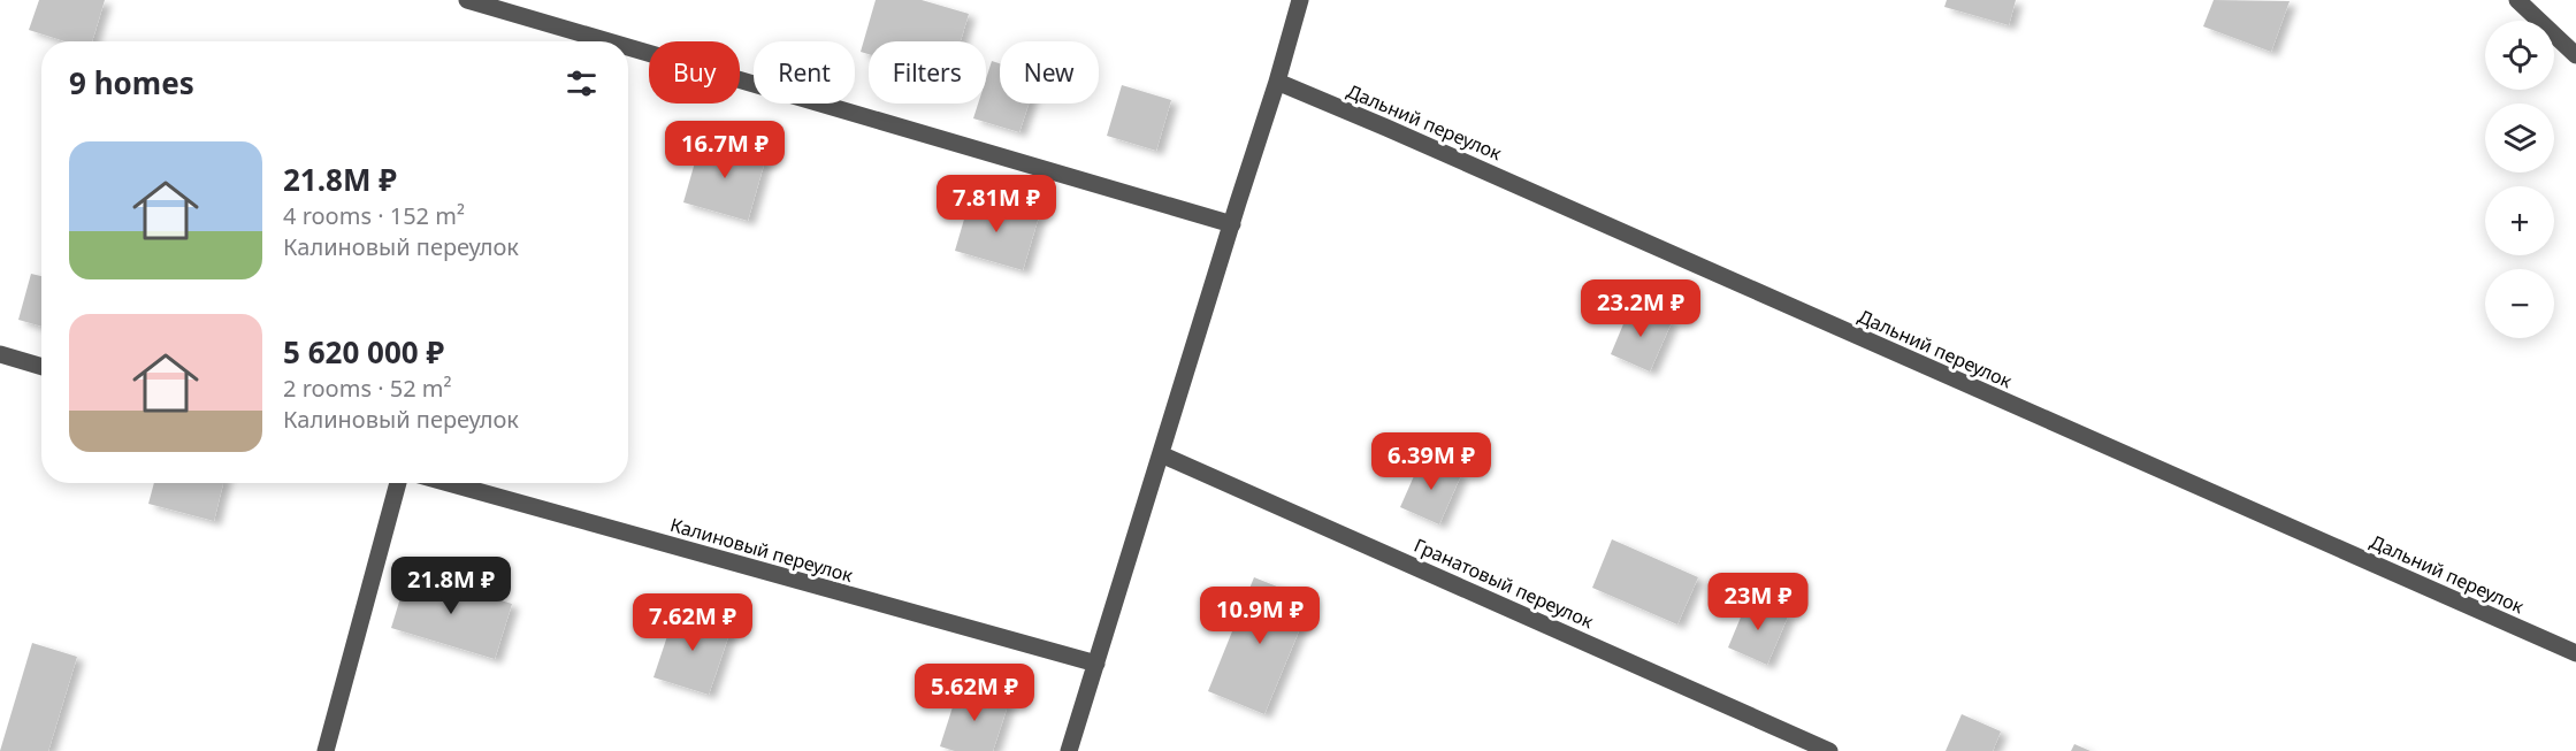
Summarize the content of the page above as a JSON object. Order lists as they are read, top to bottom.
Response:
{
  "streets": {
    "street": ["Дальний переулок", "Калиновый переулок", "Гранатовый переулок"]
  },
  "page": {
    "map_buttons": ["+", "−"],
    "chip": [
      "Buy",
      "Rent",
      "Filters",
      "New"
    ],
    "heading": "9 homes",
    "price": [
      "16.7M ₽",
      "7.81M ₽",
      "23.2M ₽",
      "6.39M ₽",
      "21.8M ₽",
      "23M ₽",
      "10.9M ₽",
      "7.62M ₽",
      "5.62M ₽"
    ],
    "list": [
      {
        "name": "21.8M ₽",
        "note": "4 rooms · 152 m² · Калиновый переулок"
      },
      {
        "name": "5 620 000 ₽",
        "note": "2 rooms · 52 m² · Калиновый переулок"
      }
    ]
  }
}
